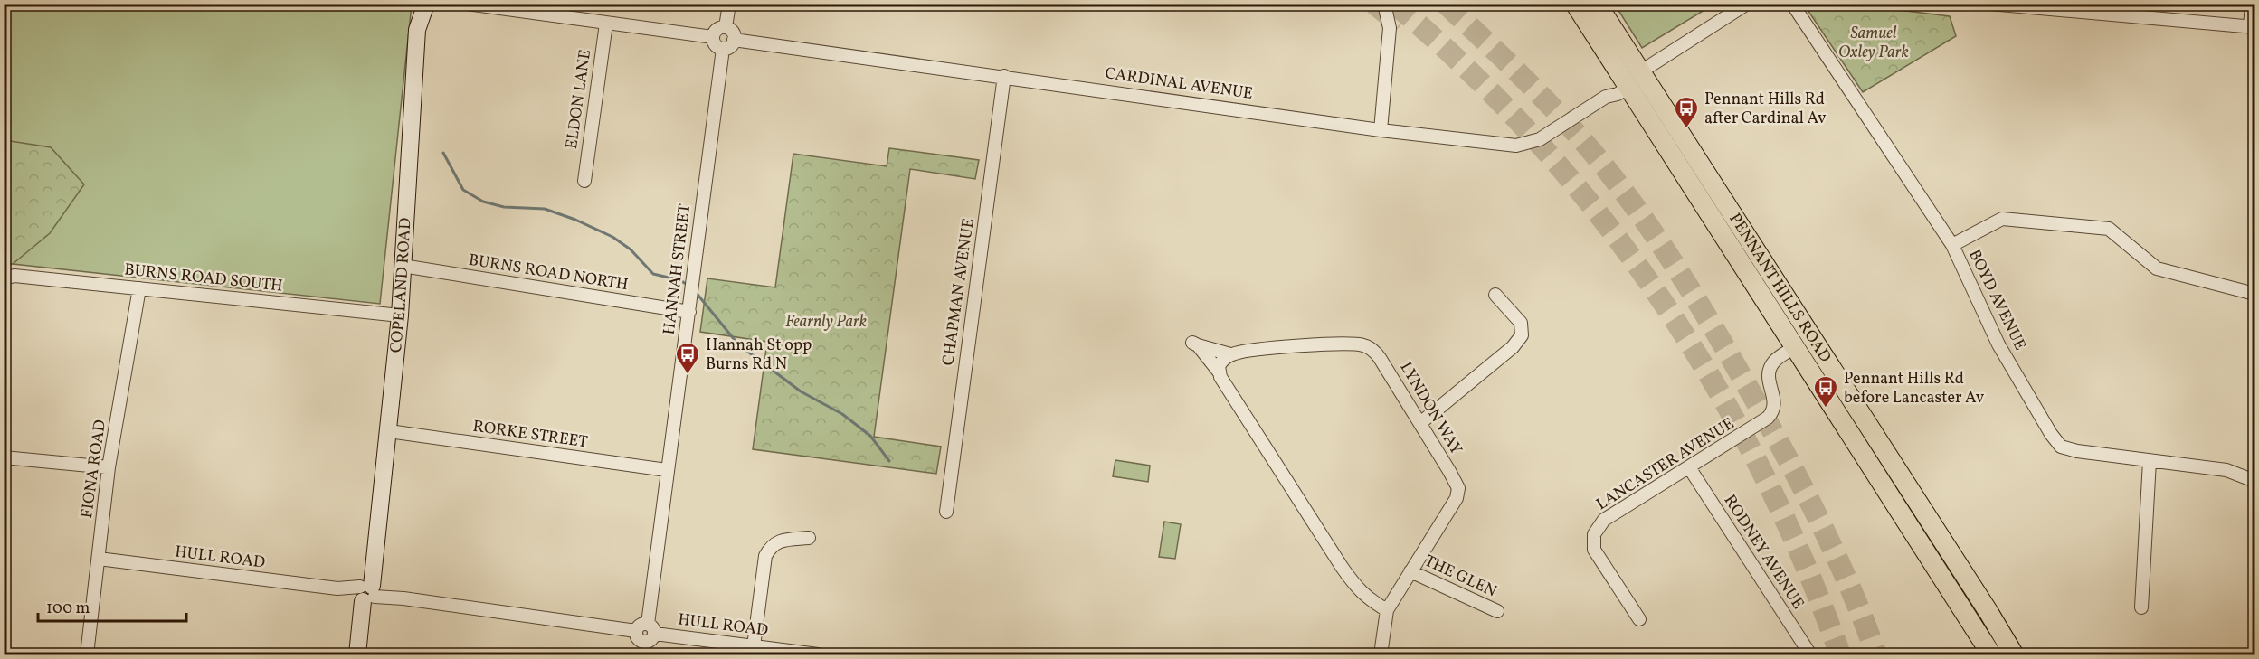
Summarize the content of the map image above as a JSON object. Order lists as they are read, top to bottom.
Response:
{
  "streets": {
    "highway": ["PENNANT HILLS ROAD"],
    "main road": ["COPELAND ROAD"],
    "street": [
      "CARDINAL AVENUE",
      "ELDON LANE",
      "HANNAH STREET",
      "BURNS ROAD NORTH",
      "BURNS ROAD SOUTH",
      "CHAPMAN AVENUE",
      "BOYD AVENUE",
      "LYNDON WAY",
      "RORKE STREET",
      "LANCASTER AVENUE",
      "FIONA ROAD",
      "RODNEY AVENUE",
      "HULL ROAD",
      "THE GLEN"
    ]
  },
  "crossings": [
    ["CARDINAL AVENUE", "HANNAH STREET"],
    ["CARDINAL AVENUE", "PENNANT HILLS ROAD"],
    ["CARDINAL AVENUE", "CHAPMAN AVENUE"],
    ["HANNAH STREET", "BURNS ROAD NORTH"],
    ["HANNAH STREET", "RORKE STREET"],
    ["HANNAH STREET", "HULL ROAD"],
    ["BURNS ROAD NORTH", "COPELAND ROAD"],
    ["BURNS ROAD SOUTH", "COPELAND ROAD"],
    ["BURNS ROAD SOUTH", "FIONA ROAD"],
    ["COPELAND ROAD", "RORKE STREET"],
    ["COPELAND ROAD", "HULL ROAD"],
    ["PENNANT HILLS ROAD", "LANCASTER AVENUE"],
    ["LYNDON WAY", "THE GLEN"],
    ["LANCASTER AVENUE", "RODNEY AVENUE"],
    ["FIONA ROAD", "HULL ROAD"]
  ],
  "parks": ["Samuel Oxley Park", "Fearnly Park"],
  "places": {
    "bus stop": ["Pennant Hills Rd after Cardinal Av", "Hannah St opp Burns Rd N", "Pennant Hills Rd before Lancaster Av"]
  },
  "scale_bar": "100 m"
}
